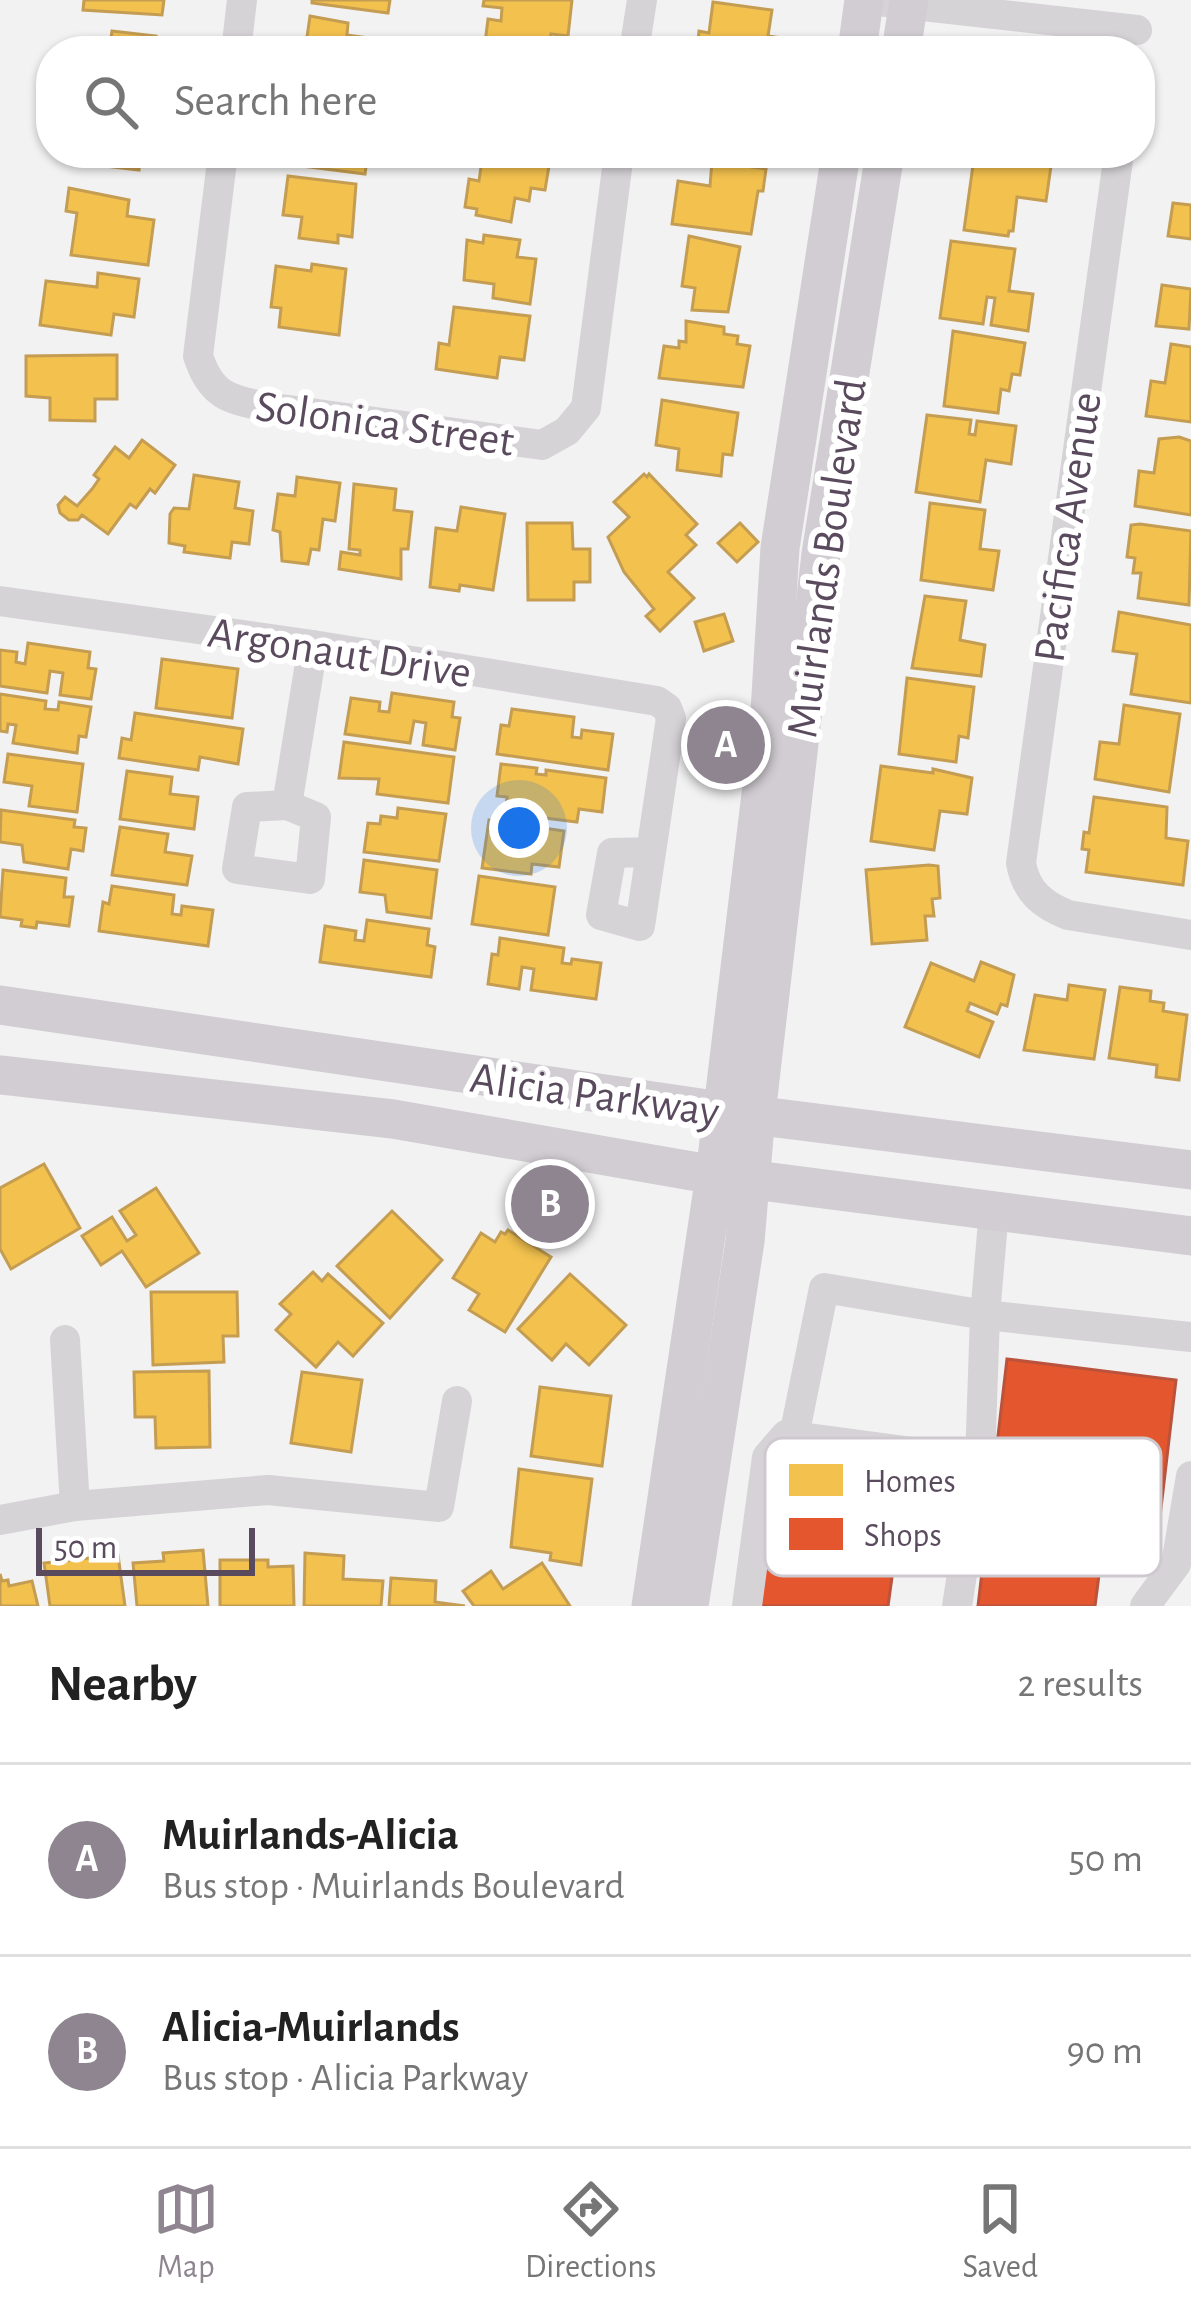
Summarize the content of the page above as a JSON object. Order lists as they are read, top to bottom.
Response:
{
  "streets": {
    "main road": ["Muirlands Boulevard", "Alicia Parkway"],
    "street": ["Solonica Street", "Pacifica Avenue", "Argonaut Drive"]
  },
  "crossings": [
    ["Muirlands Boulevard", "Alicia Parkway"]
  ],
  "legend": ["Homes", "Shops"],
  "scale_bar": "50 m",
  "page": {
    "search": "Search here",
    "pins": ["A", "B"],
    "scale": "50 m",
    "heading": ["Nearby", "2 results"],
    "list": [
      {
        "mark": "A",
        "name": "Muirlands-Alicia",
        "note": "Bus stop · Muirlands Boulevard",
        "value": "50 m"
      },
      {
        "mark": "B",
        "name": "Alicia-Muirlands",
        "note": "Bus stop · Alicia Parkway",
        "value": "90 m"
      }
    ],
    "nav": ["Map", "Directions", "Saved"]
  }
}
